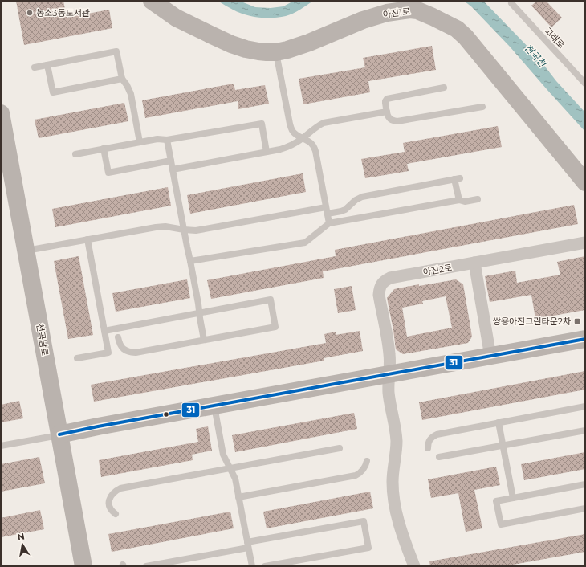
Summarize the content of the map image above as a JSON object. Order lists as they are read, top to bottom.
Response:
{
  "streets": {
    "street": ["아진1로", "아진2로", "천곡남로"],
    "lane": ["고래로"]
  },
  "water": ["천곡천"],
  "places": {
    "other": ["농소3동도서관"],
    "transit": ["쌍용아진그린타운2차"]
  },
  "lines": ["transit line 31"],
  "north": "top"
}
